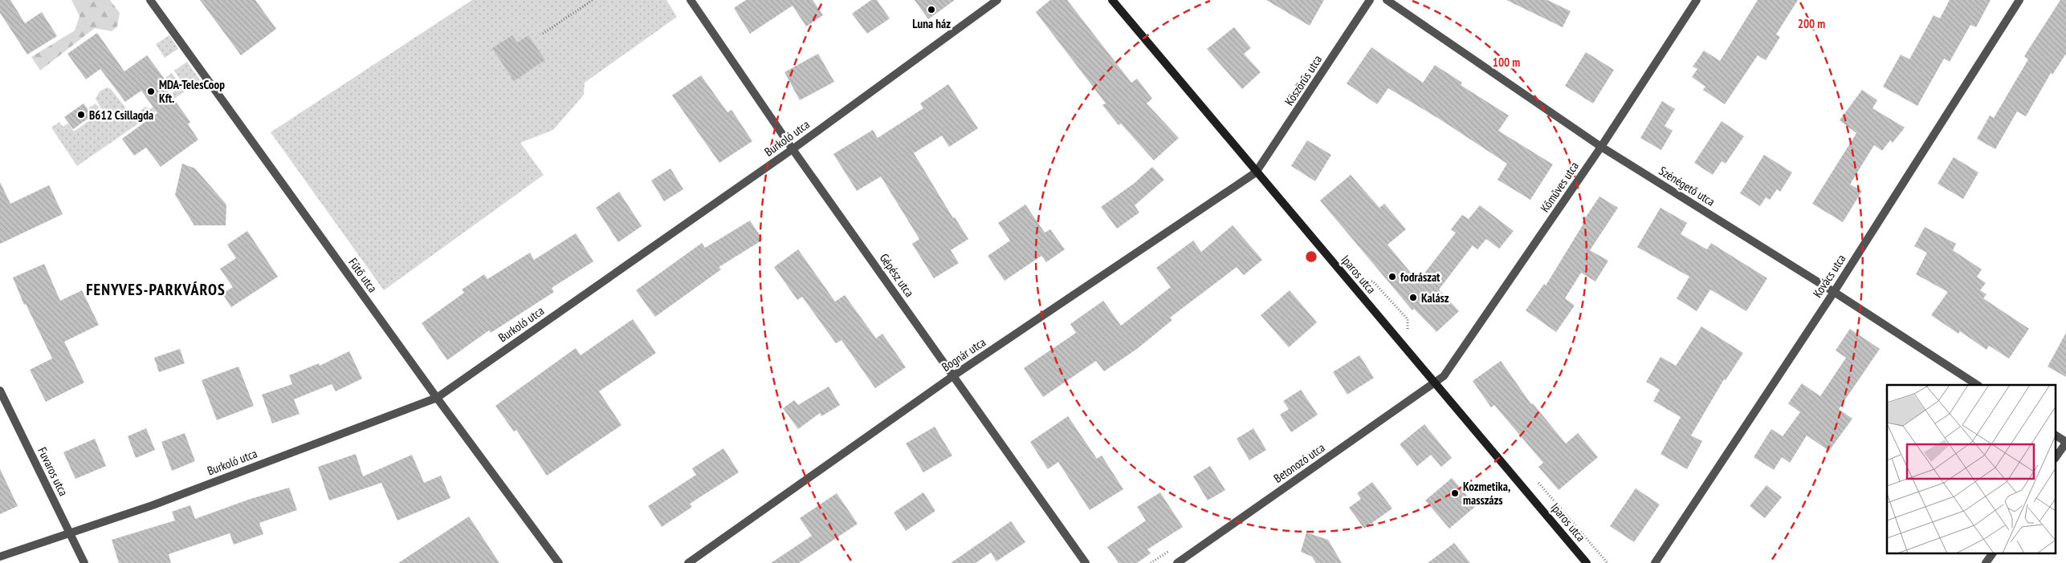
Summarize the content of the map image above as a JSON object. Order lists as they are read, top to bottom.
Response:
{
  "streets": {
    "street": [
      "Köszörűs utca",
      "Burkoló utca",
      "Szénégető utca",
      "Kőműves utca",
      "Iparos utca",
      "Fűtő utca",
      "Gépész utca",
      "Kovács utca",
      "Bognár utca",
      "Betonozó utca",
      "Fuvaros utca"
    ]
  },
  "crossings": [
    ["Köszörűs utca", "Iparos utca"],
    ["Köszörűs utca", "Bognár utca"],
    ["Burkoló utca", "Fűtő utca"],
    ["Burkoló utca", "Gépész utca"],
    ["Burkoló utca", "Fuvaros utca"],
    ["Szénégető utca", "Kőműves utca"],
    ["Szénégető utca", "Kovács utca"],
    ["Kőműves utca", "Iparos utca"],
    ["Kőműves utca", "Betonozó utca"],
    ["Iparos utca", "Bognár utca"],
    ["Iparos utca", "Betonozó utca"],
    ["Gépész utca", "Bognár utca"]
  ],
  "districts": ["FENYVES-PARKVÁROS"],
  "places": [
    "Luna ház",
    "MDA-TelesCoop Kft.",
    "B612 Csillagda",
    "fodrászat",
    "Kalász",
    "Kozmetika, masszázs"
  ],
  "rings": ["200 m", "100 m"]
}
